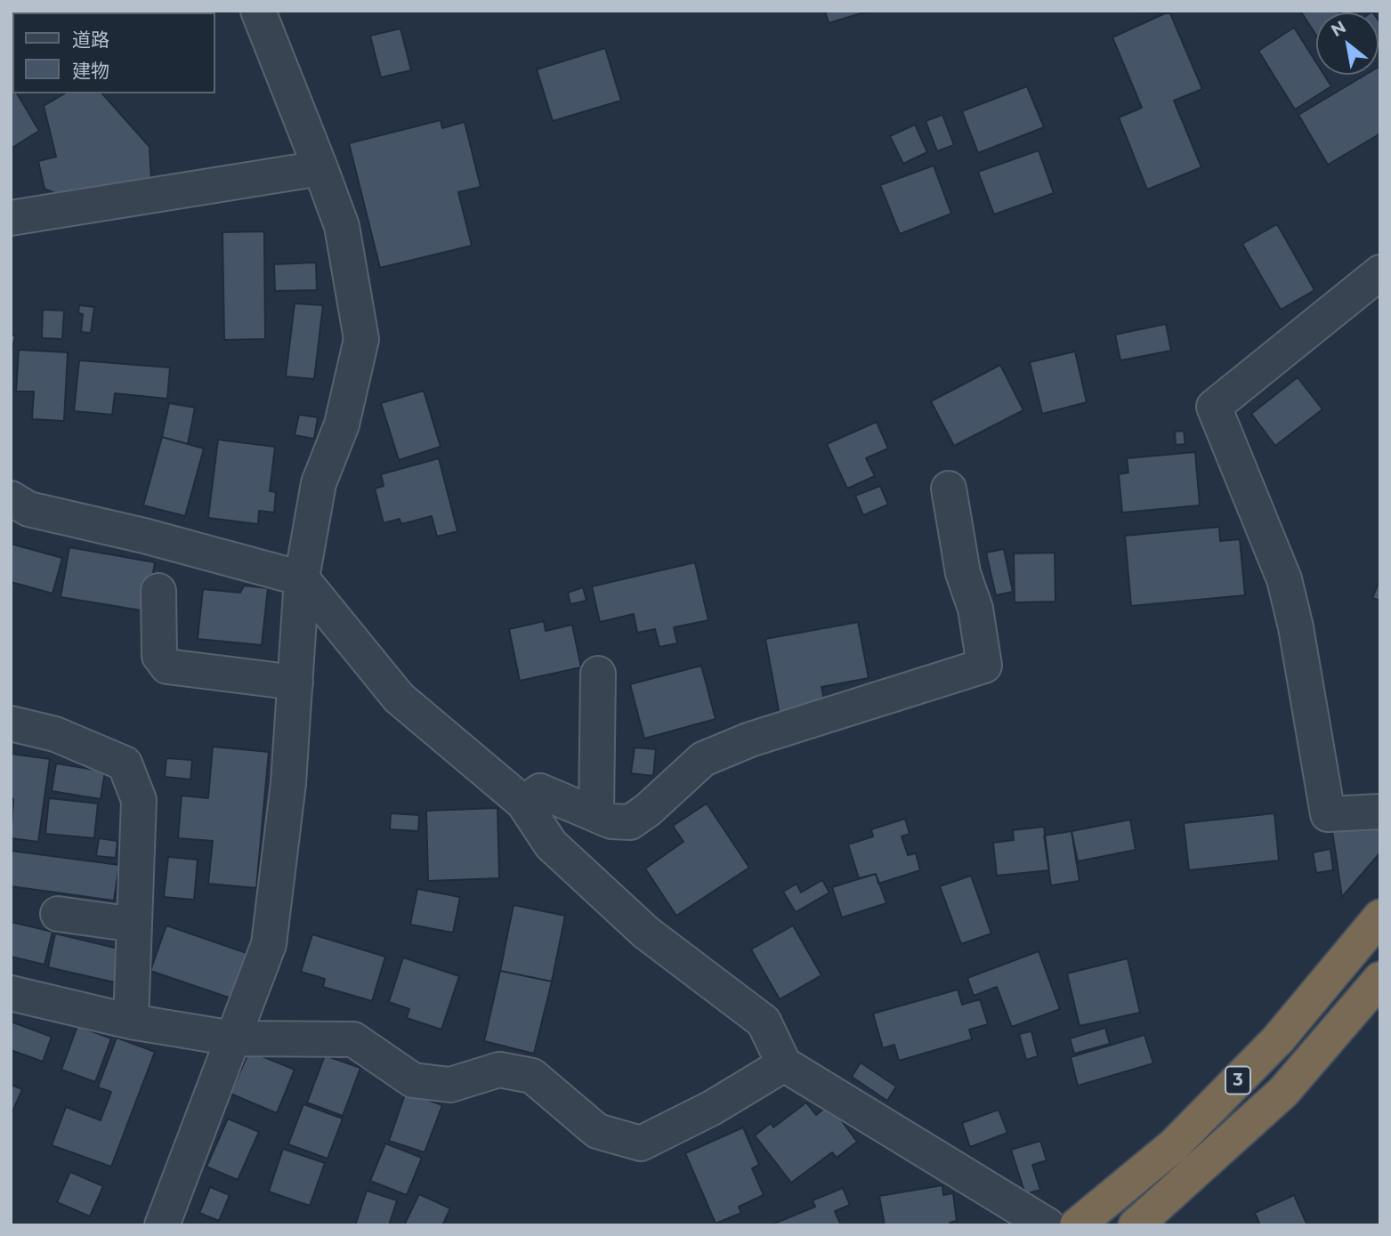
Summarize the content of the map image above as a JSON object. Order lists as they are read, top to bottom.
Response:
{
  "streets": {
    "highway": ["3"]
  },
  "legend": ["道路", "建物"],
  "north": "top left"
}
